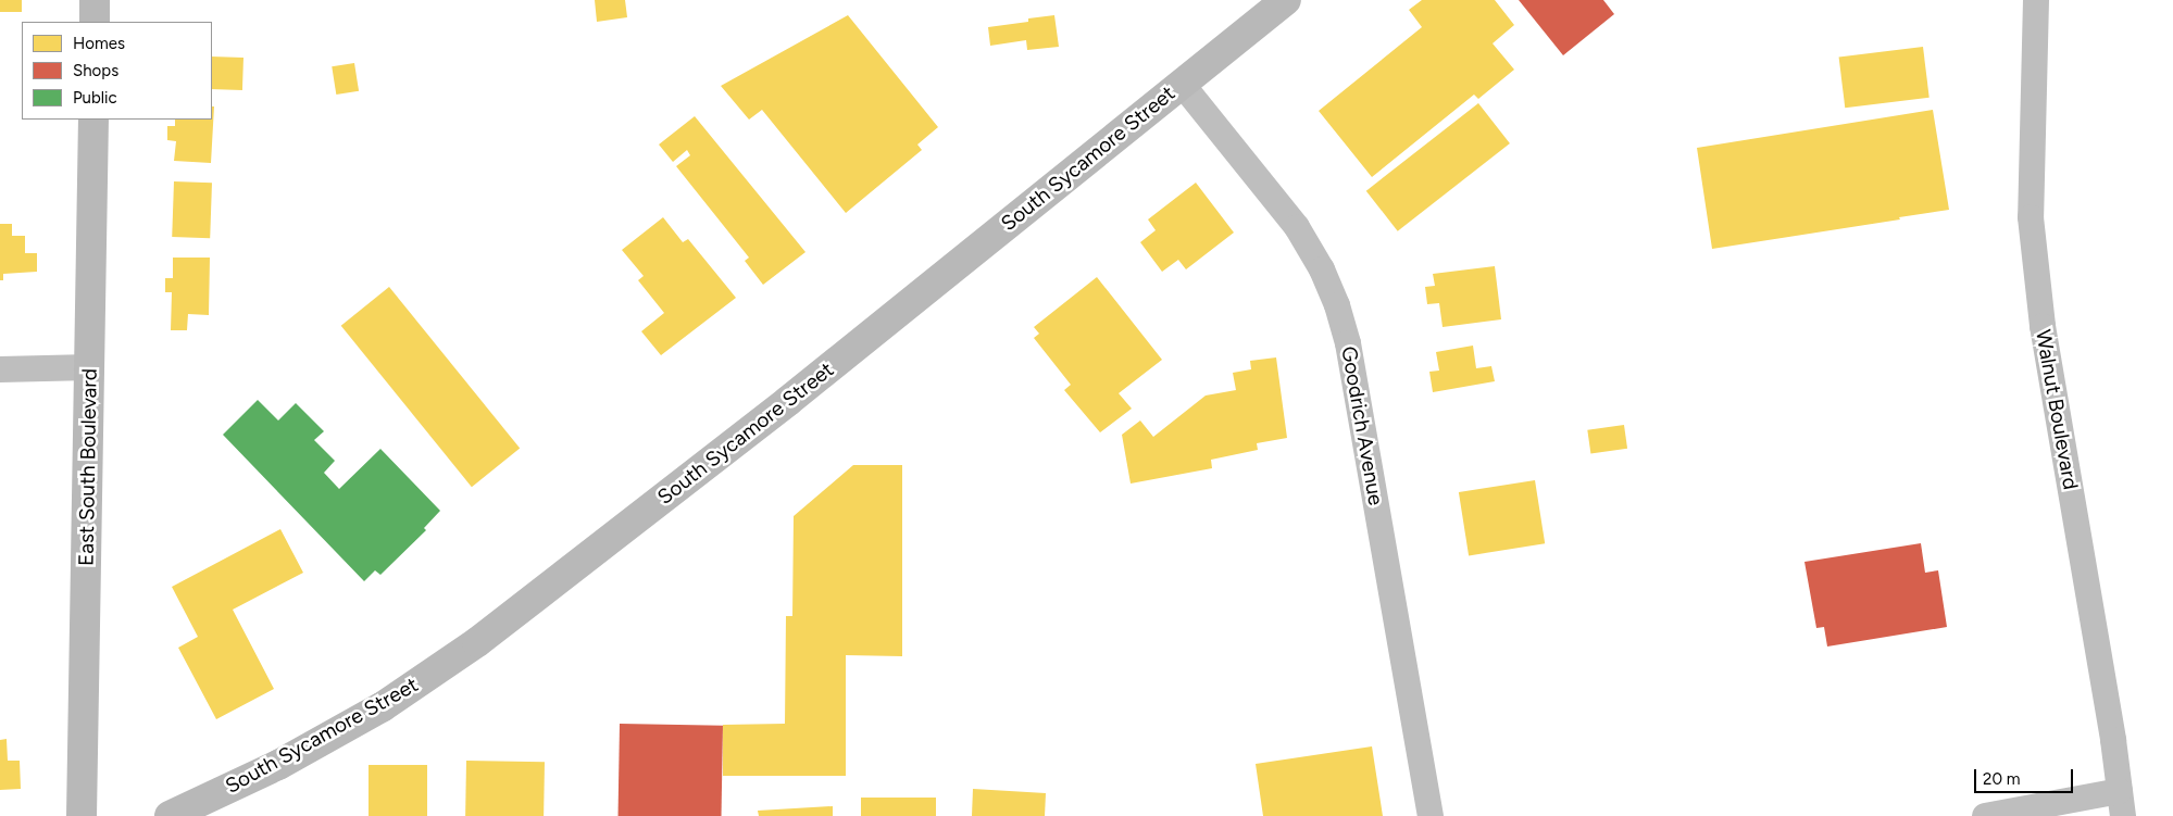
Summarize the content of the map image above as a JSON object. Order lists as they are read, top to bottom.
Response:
{
  "streets": {
    "main road": ["South Sycamore Street", "East South Boulevard"],
    "street": ["Walnut Boulevard", "Goodrich Avenue"]
  },
  "crossings": [
    ["South Sycamore Street", "Goodrich Avenue"]
  ],
  "legend": ["Homes", "Shops", "Public"],
  "scale_bar": "20 m"
}
